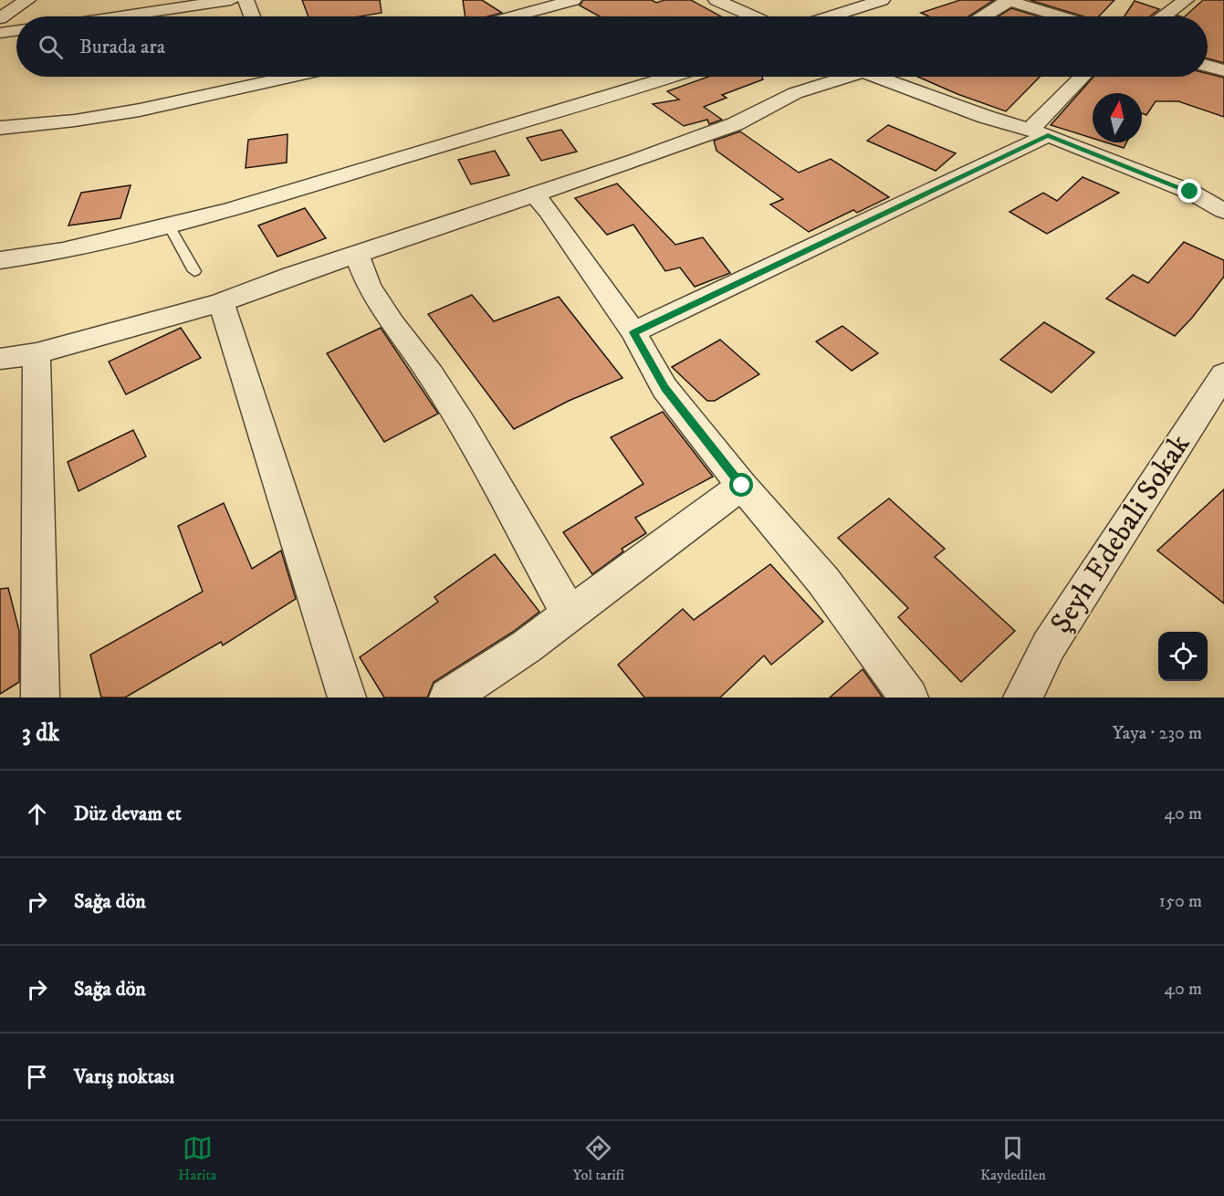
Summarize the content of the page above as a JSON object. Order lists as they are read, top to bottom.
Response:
{
  "streets": {
    "street": ["Şeyh Edebali Sokak"]
  },
  "north": "top",
  "page": {
    "search": "Burada ara",
    "heading": ["3 dk", "Yaya · 230 m"],
    "list": [
      ["Düz devam et", "40 m"],
      ["Sağa dön", "150 m"],
      ["Sağa dön", "40 m"],
      "Varış noktası"
    ],
    "nav": ["Harita", "Yol tarifi", "Kaydedilen"]
  }
}
